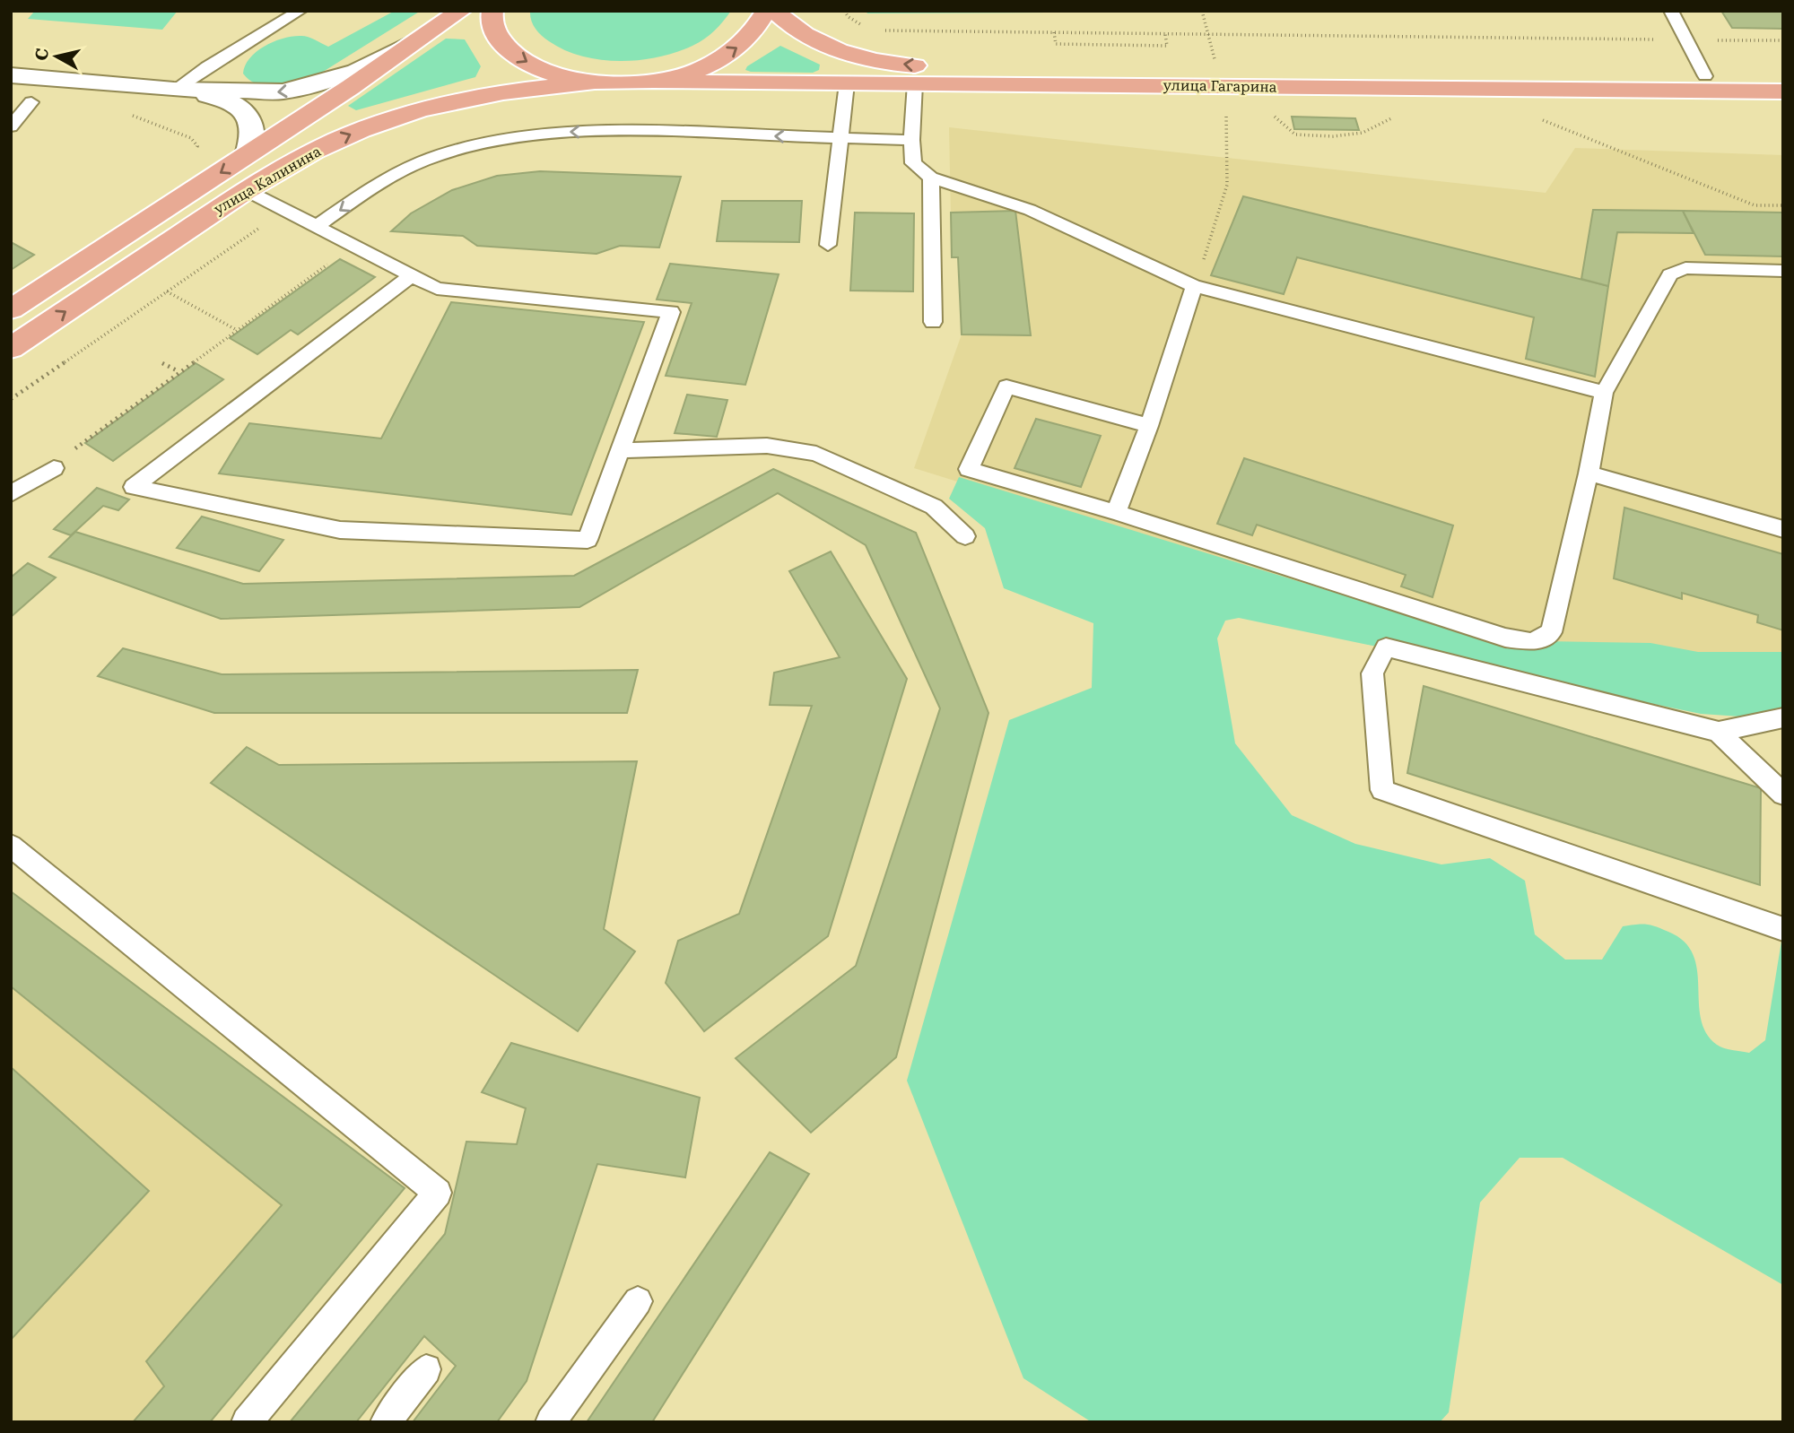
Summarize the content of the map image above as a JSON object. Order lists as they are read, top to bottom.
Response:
{
  "streets": {
    "main road": ["улица Гагарина", "улица Калинина"]
  },
  "north": "left"
}
